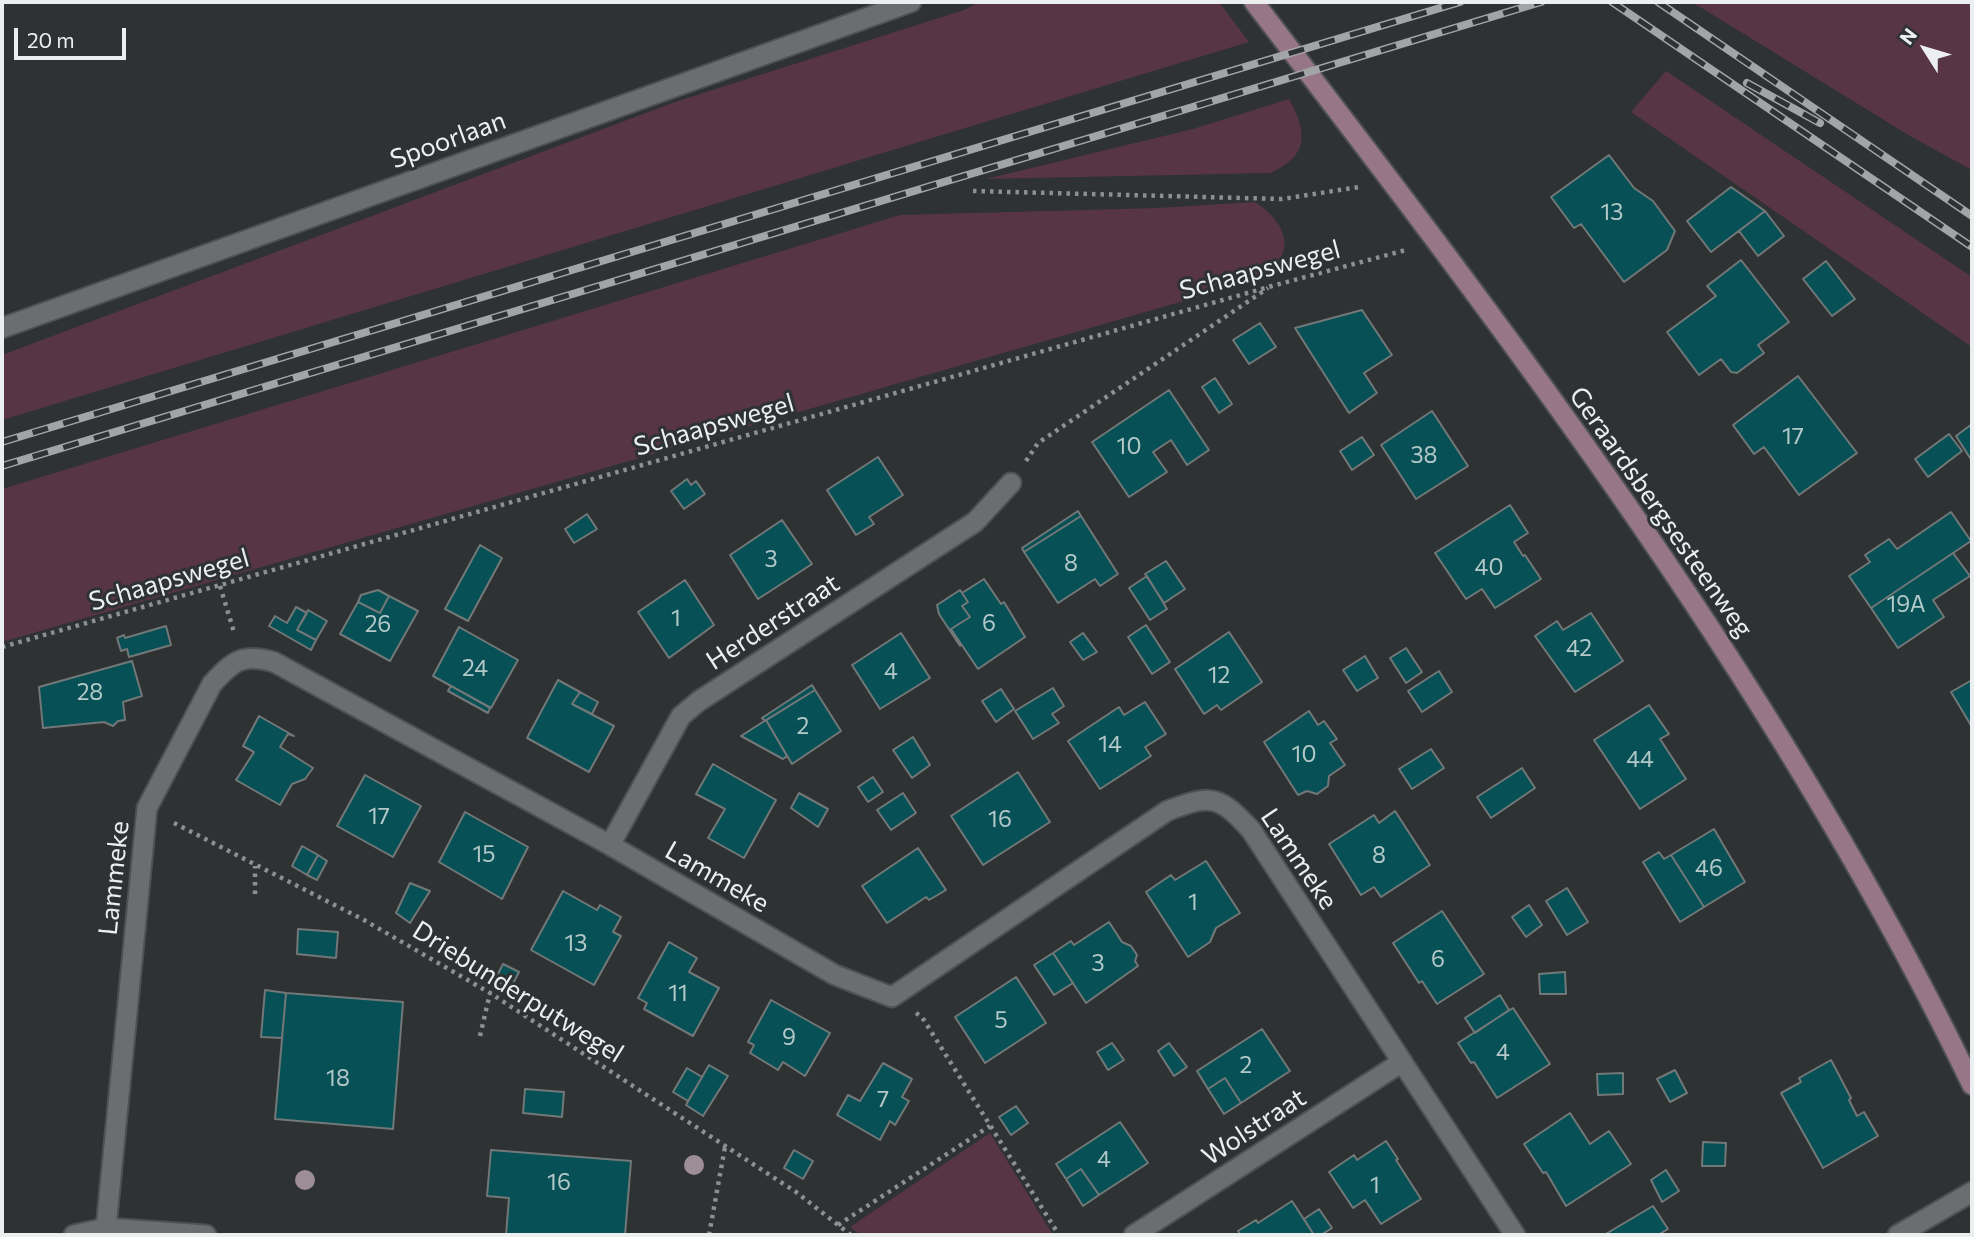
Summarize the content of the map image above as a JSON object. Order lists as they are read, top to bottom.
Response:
{
  "streets": {
    "main road": ["Geraardsbergsesteenweg"],
    "street": [
      "Spoorlaan",
      "Herderstraat",
      "Lammeke",
      "Wolstraat"
    ],
    "path": ["Schaapswegel", "Driebunderputwegel"]
  },
  "crossings": [
    ["Schaapswegel", "Geraardsbergsesteenweg"],
    ["Herderstraat", "Lammeke"],
    ["Lammeke", "Driebunderputwegel"],
    ["Lammeke", "Wolstraat"]
  ],
  "house_numbers": [
    "13",
    "17",
    "10",
    "38",
    "3",
    "8",
    "40",
    "19A",
    "1",
    "6",
    "26",
    "42",
    "24",
    "4",
    "12",
    "28",
    "2",
    "14",
    "10",
    "44",
    "17",
    "16",
    "15",
    "8",
    "46",
    "1",
    "13",
    "6",
    "3",
    "11",
    "5",
    "9",
    "4",
    "2",
    "18",
    "7",
    "4",
    "16",
    "1"
  ],
  "scale_bar": "20 m",
  "north": "top left"
}
